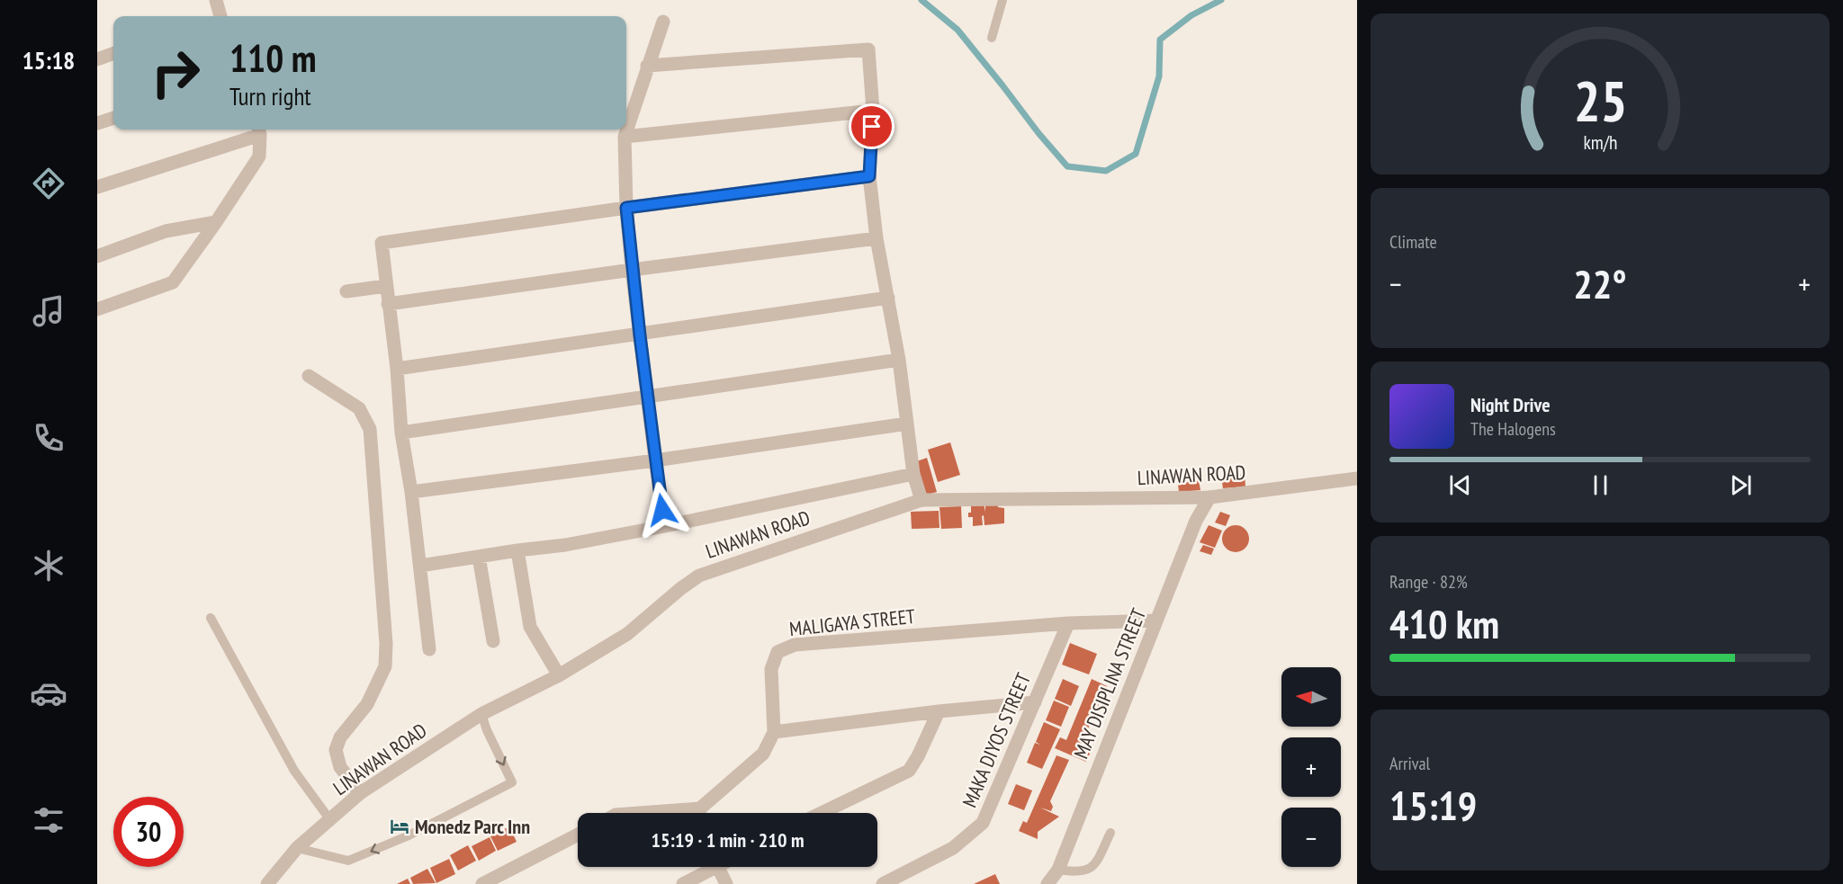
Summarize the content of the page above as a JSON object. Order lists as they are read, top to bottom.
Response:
{
  "streets": {
    "street": [
      "LINAWAN ROAD",
      "MALIGAYA STREET",
      "MAY DISIPLINA STREET",
      "MAKA DIYOS STREET"
    ]
  },
  "crossings": [
    ["LINAWAN ROAD", "MAY DISIPLINA STREET"],
    ["MALIGAYA STREET", "MAY DISIPLINA STREET"],
    ["MALIGAYA STREET", "MAKA DIYOS STREET"]
  ],
  "places": {
    "hotel": ["Monedz Parc Inn"]
  },
  "north": "left",
  "page": {
    "tabs": "15:18",
    "turn": ["110 m", "Turn right"],
    "tile": [
      "Climate",
      ["Range · 82%", "410 km"],
      ["Arrival", "15:19"]
    ],
    "heat": ["−", "22°", "+"],
    "song": ["Night Drive", "The Halogens"],
    "map_buttons": ["+", "−"],
    "limit": "30",
    "trip": "15:19 · 1 min · 210 m",
    "gauge": ["25", "km/h"]
  }
}
